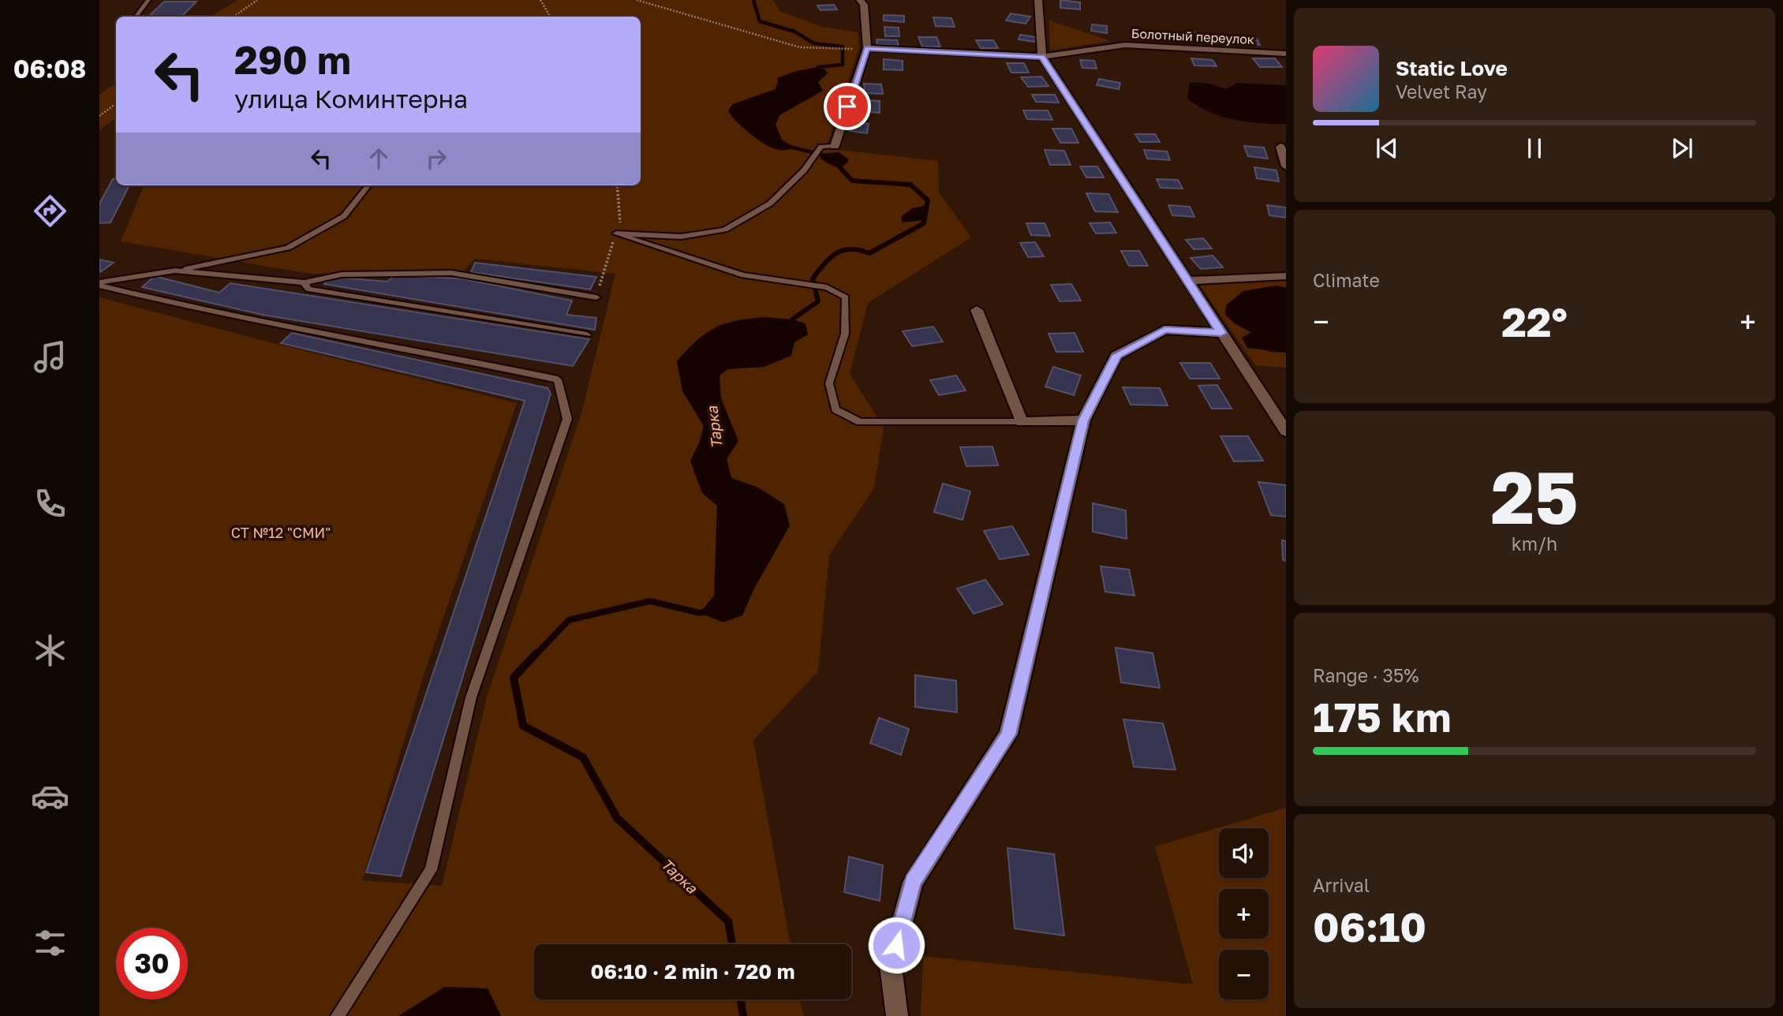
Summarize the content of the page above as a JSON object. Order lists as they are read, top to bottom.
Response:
{
  "streets": {
    "street": ["Болотный переулок"]
  },
  "water": ["Тарка"],
  "parks": ["СТ №12 \"СМИ\""],
  "page": {
    "tabs": "06:08",
    "turn": ["290 m", "улица Коминтерна"],
    "song": ["Static Love", "Velvet Ray"],
    "tile": [
      "Climate",
      ["25", "km/h"],
      ["Range · 35%", "175 km"],
      ["Arrival", "06:10"]
    ],
    "heat": ["−", "22°", "+"],
    "map_buttons": ["+", "−"],
    "limit": "30",
    "trip": "06:10 · 2 min · 720 m"
  }
}
